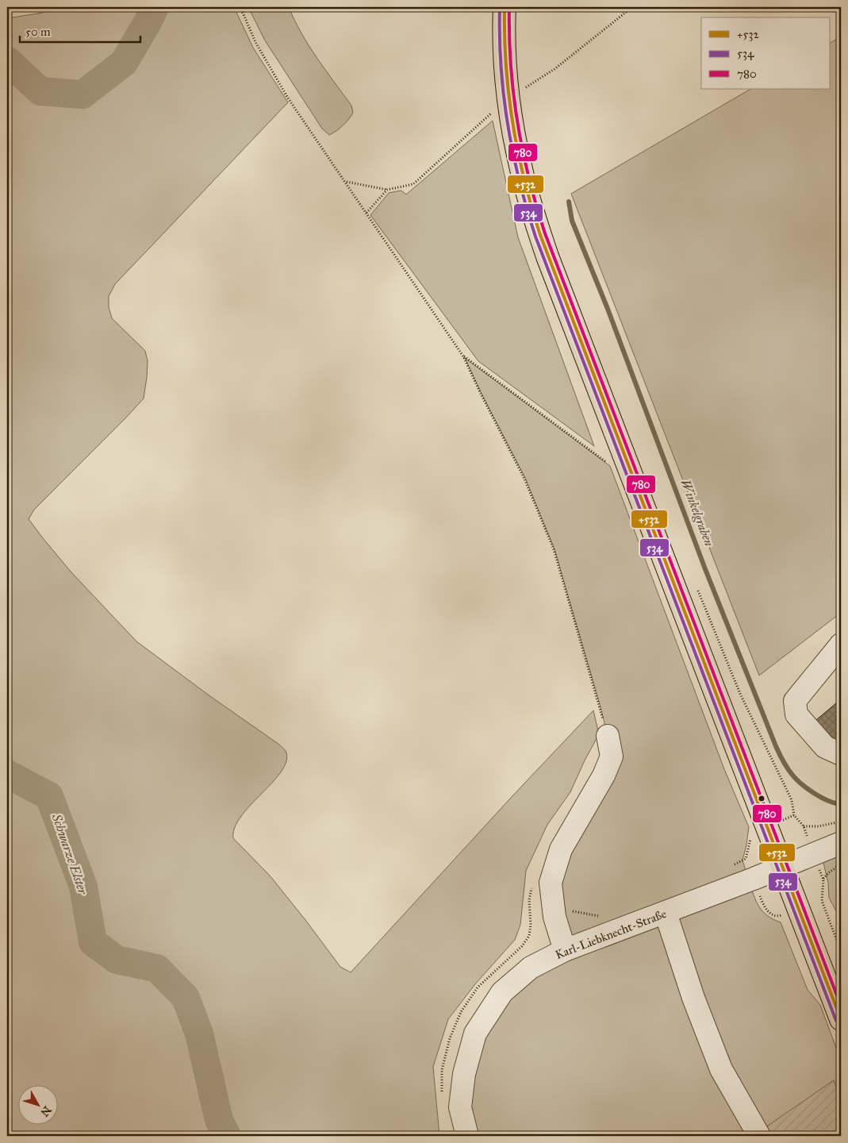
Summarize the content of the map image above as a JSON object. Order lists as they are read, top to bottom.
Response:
{
  "streets": {
    "street": ["Karl-Liebknecht-Straße"]
  },
  "water": ["Winkelgraben", "Schwarze Elster"],
  "lines": ["transit line +532", "transit line 534", "transit line 780"],
  "legend": ["+532", "534", "780"],
  "scale_bar": "50 m",
  "north": "bottom right"
}
